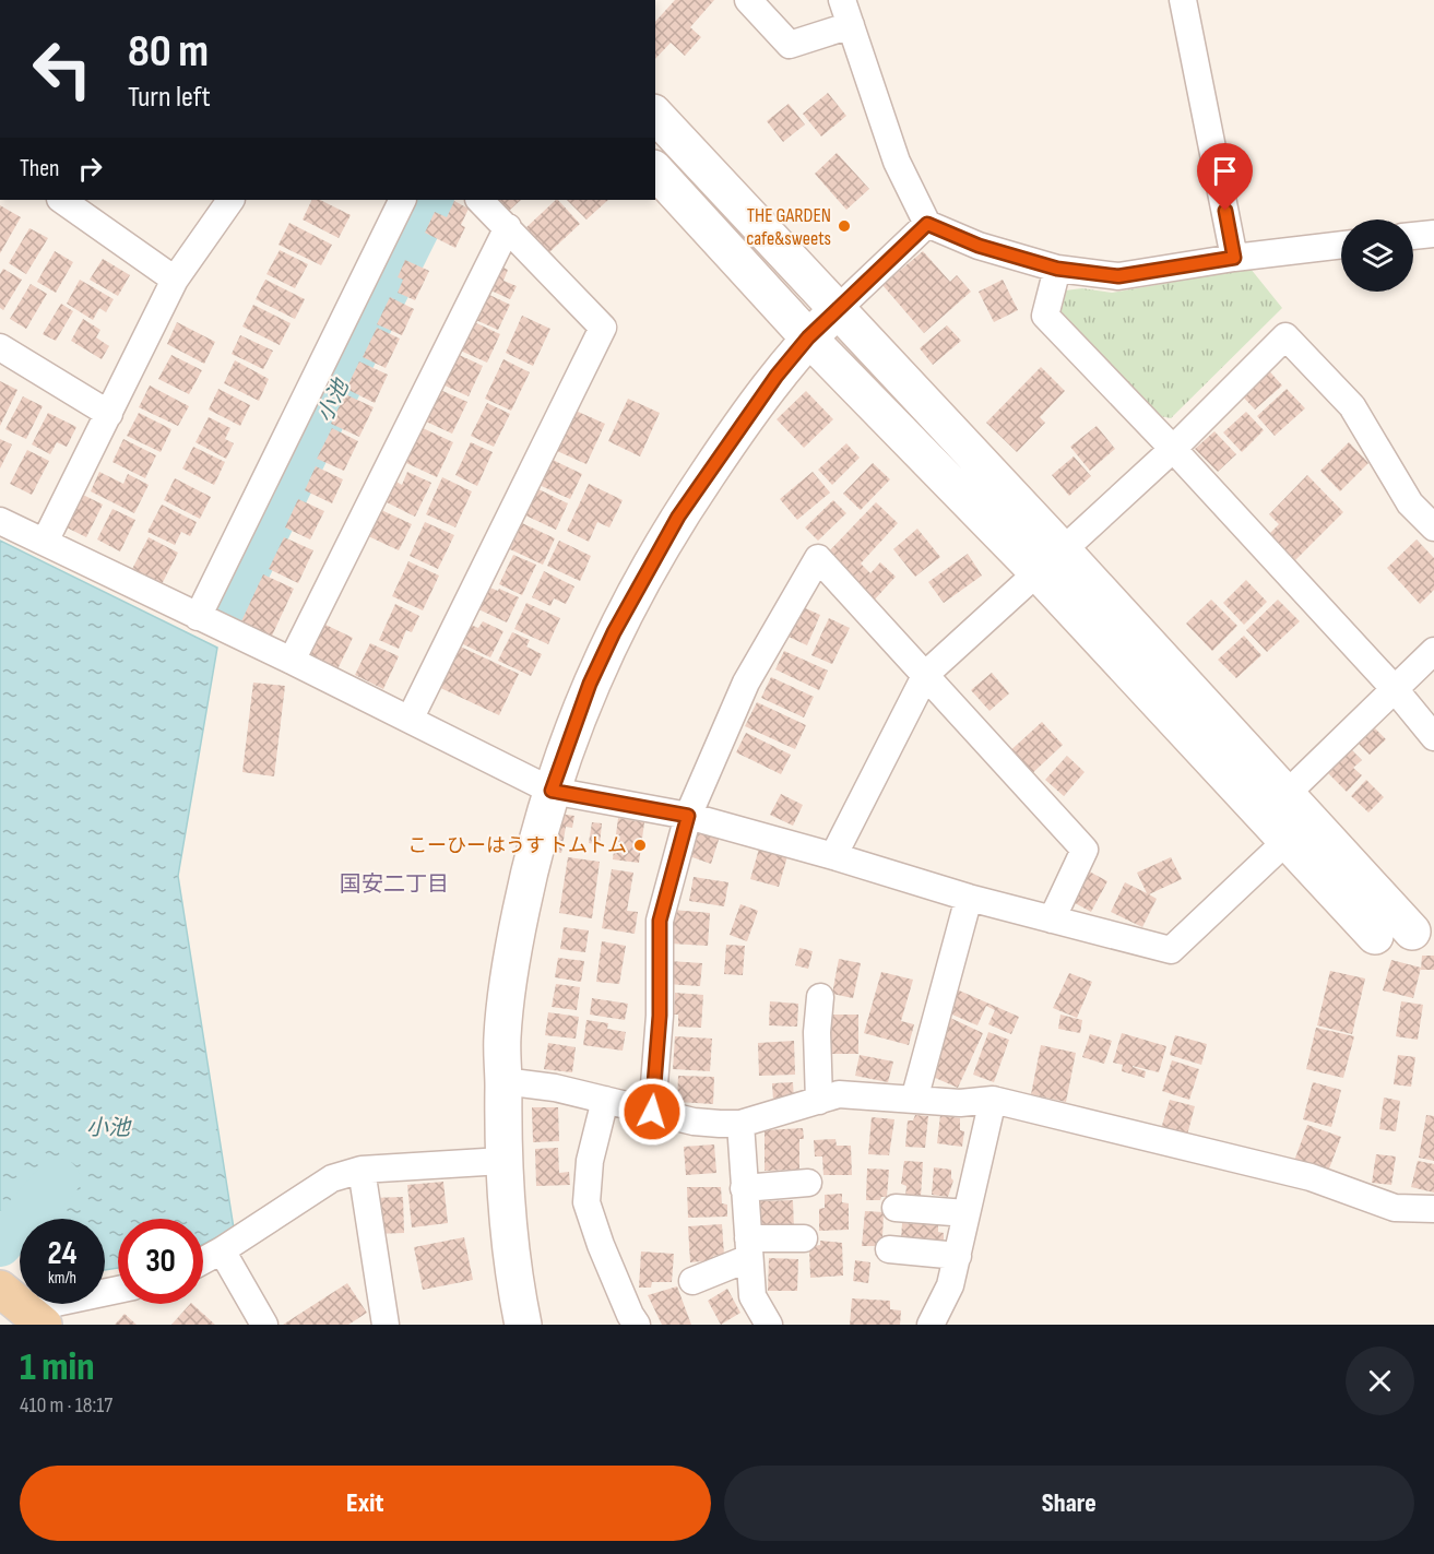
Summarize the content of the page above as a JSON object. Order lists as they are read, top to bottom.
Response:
{
  "districts": ["国安二丁目"],
  "water": ["小池"],
  "places": ["THE GARDEN cafe&sweets", "こーひーはうす トムトム"],
  "page": {
    "turn": ["80 m", "Turn left"],
    "then": "Then",
    "speed": "24 km/h",
    "limit": "30",
    "heading": ["1 min", "410 m · 18:17"],
    "buttons": ["Exit", "Share"]
  }
}
